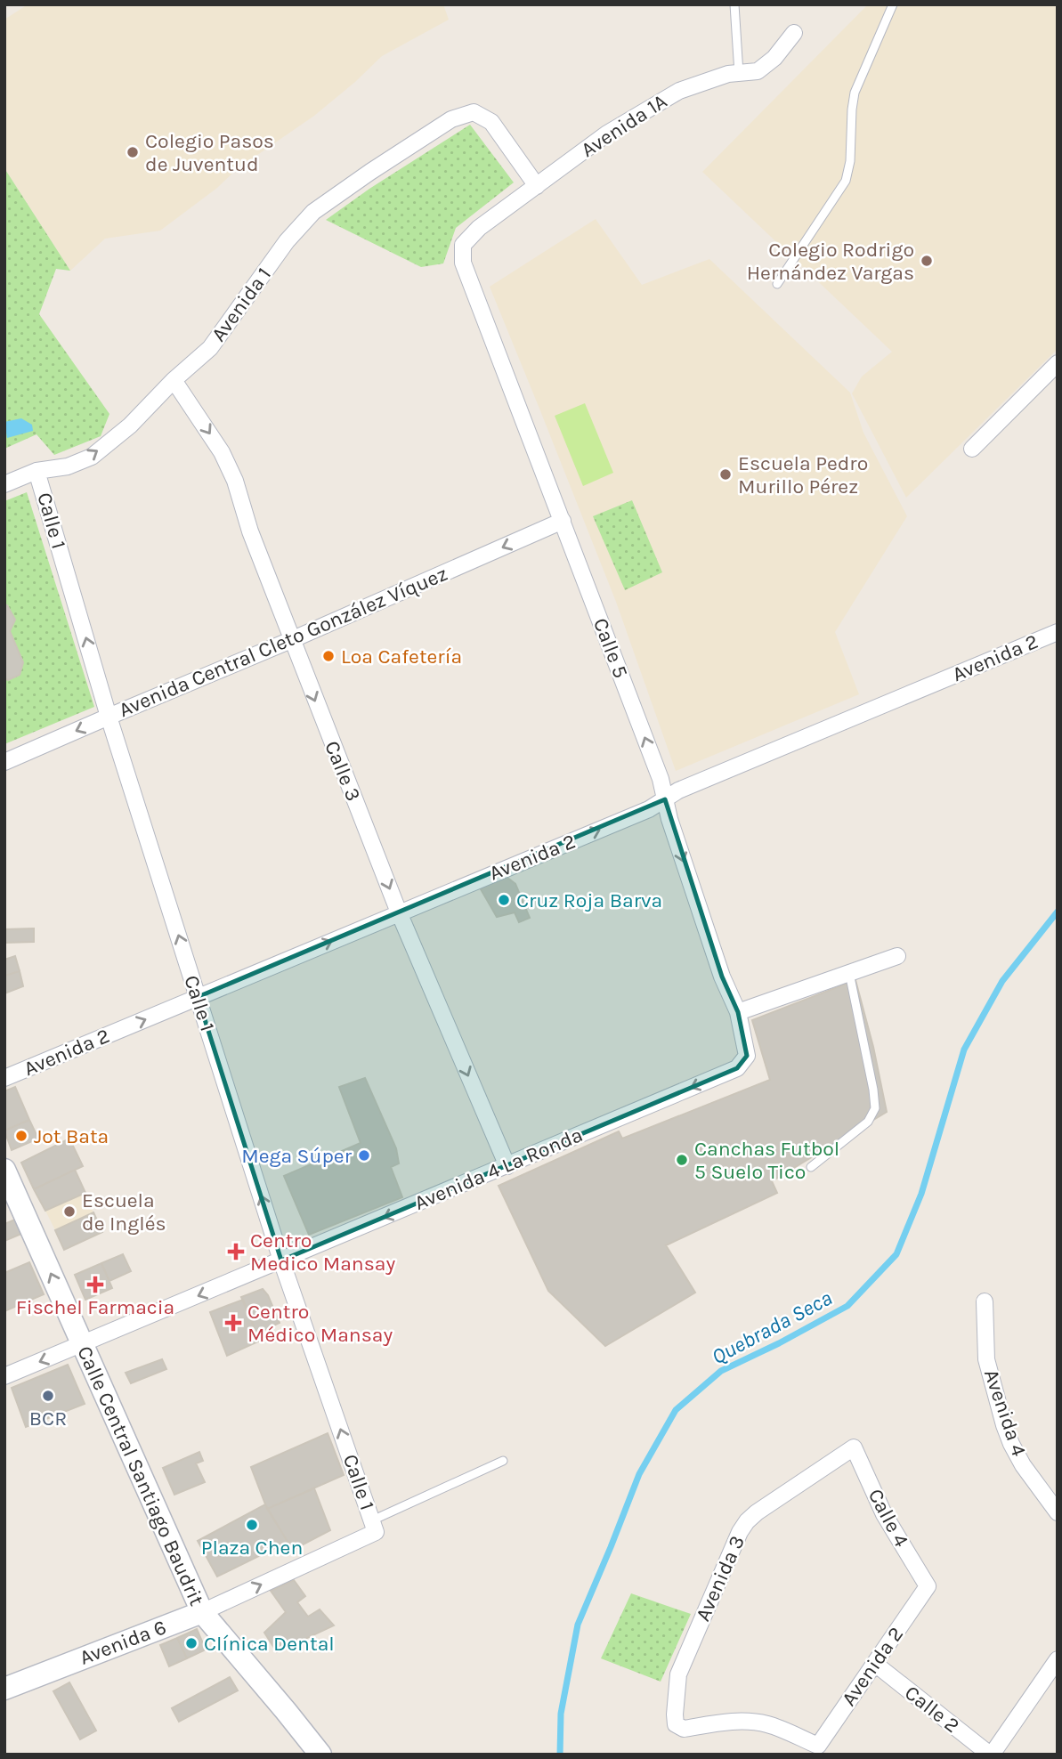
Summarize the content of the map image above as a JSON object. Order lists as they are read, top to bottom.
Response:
{
  "streets": {
    "main road": ["Calle Central Santiago Baudrit", "Avenida 6"],
    "street": [
      "Avenida 1A",
      "Avenida 1",
      "Calle 1",
      "Avenida Central Cleto González Víquez",
      "Calle 5",
      "Avenida 2",
      "Calle 3",
      "Avenida 4 La Ronda",
      "Avenida 4",
      "Calle 4",
      "Avenida 3",
      "Calle 2"
    ]
  },
  "crossings": [
    ["Avenida 1A", "Avenida 1"],
    ["Avenida 1A", "Calle 5"],
    ["Avenida 1", "Calle 1"],
    ["Avenida 1", "Calle 3"],
    ["Calle 1", "Avenida Central Cleto González Víquez"],
    ["Calle 1", "Avenida 2"],
    ["Calle 1", "Avenida 4 La Ronda"],
    ["Calle 1", "Avenida 6"],
    ["Avenida Central Cleto González Víquez", "Calle 5"],
    ["Avenida Central Cleto González Víquez", "Calle 3"],
    ["Calle 5", "Avenida 2"],
    ["Calle 5", "Avenida 4 La Ronda"],
    ["Avenida 2", "Calle 3"],
    ["Avenida 2", "Calle 4"],
    ["Avenida 2", "Avenida 3"],
    ["Avenida 2", "Calle 2"],
    ["Calle 3", "Avenida 4 La Ronda"],
    ["Avenida 4 La Ronda", "Calle Central Santiago Baudrit"],
    ["Calle Central Santiago Baudrit", "Avenida 6"],
    ["Calle 4", "Avenida 3"]
  ],
  "one_way": [
    "Calle 1",
    "Avenida Central Cleto González Víquez",
    "Avenida 2",
    "Calle 3",
    "Avenida 4 La Ronda"
  ],
  "water": ["Quebrada Seca"],
  "places": {
    "other": [
      "Colegio Pasos de Juventud",
      "Colegio Rodrigo Hernández Vargas",
      "Escuela Pedro Murillo Pérez",
      "Loa Cafetería",
      "Cruz Roja Barva",
      "Jot Bata",
      "Mega Súper",
      "Canchas Futbol 5 Suelo Tico",
      "Escuela de Inglés",
      "BCR",
      "Plaza Chen",
      "Clínica Dental"
    ],
    "health": ["Centro Medico Mansay", "Fischel Farmacia", "Centro Médico Mansay"]
  }
}
